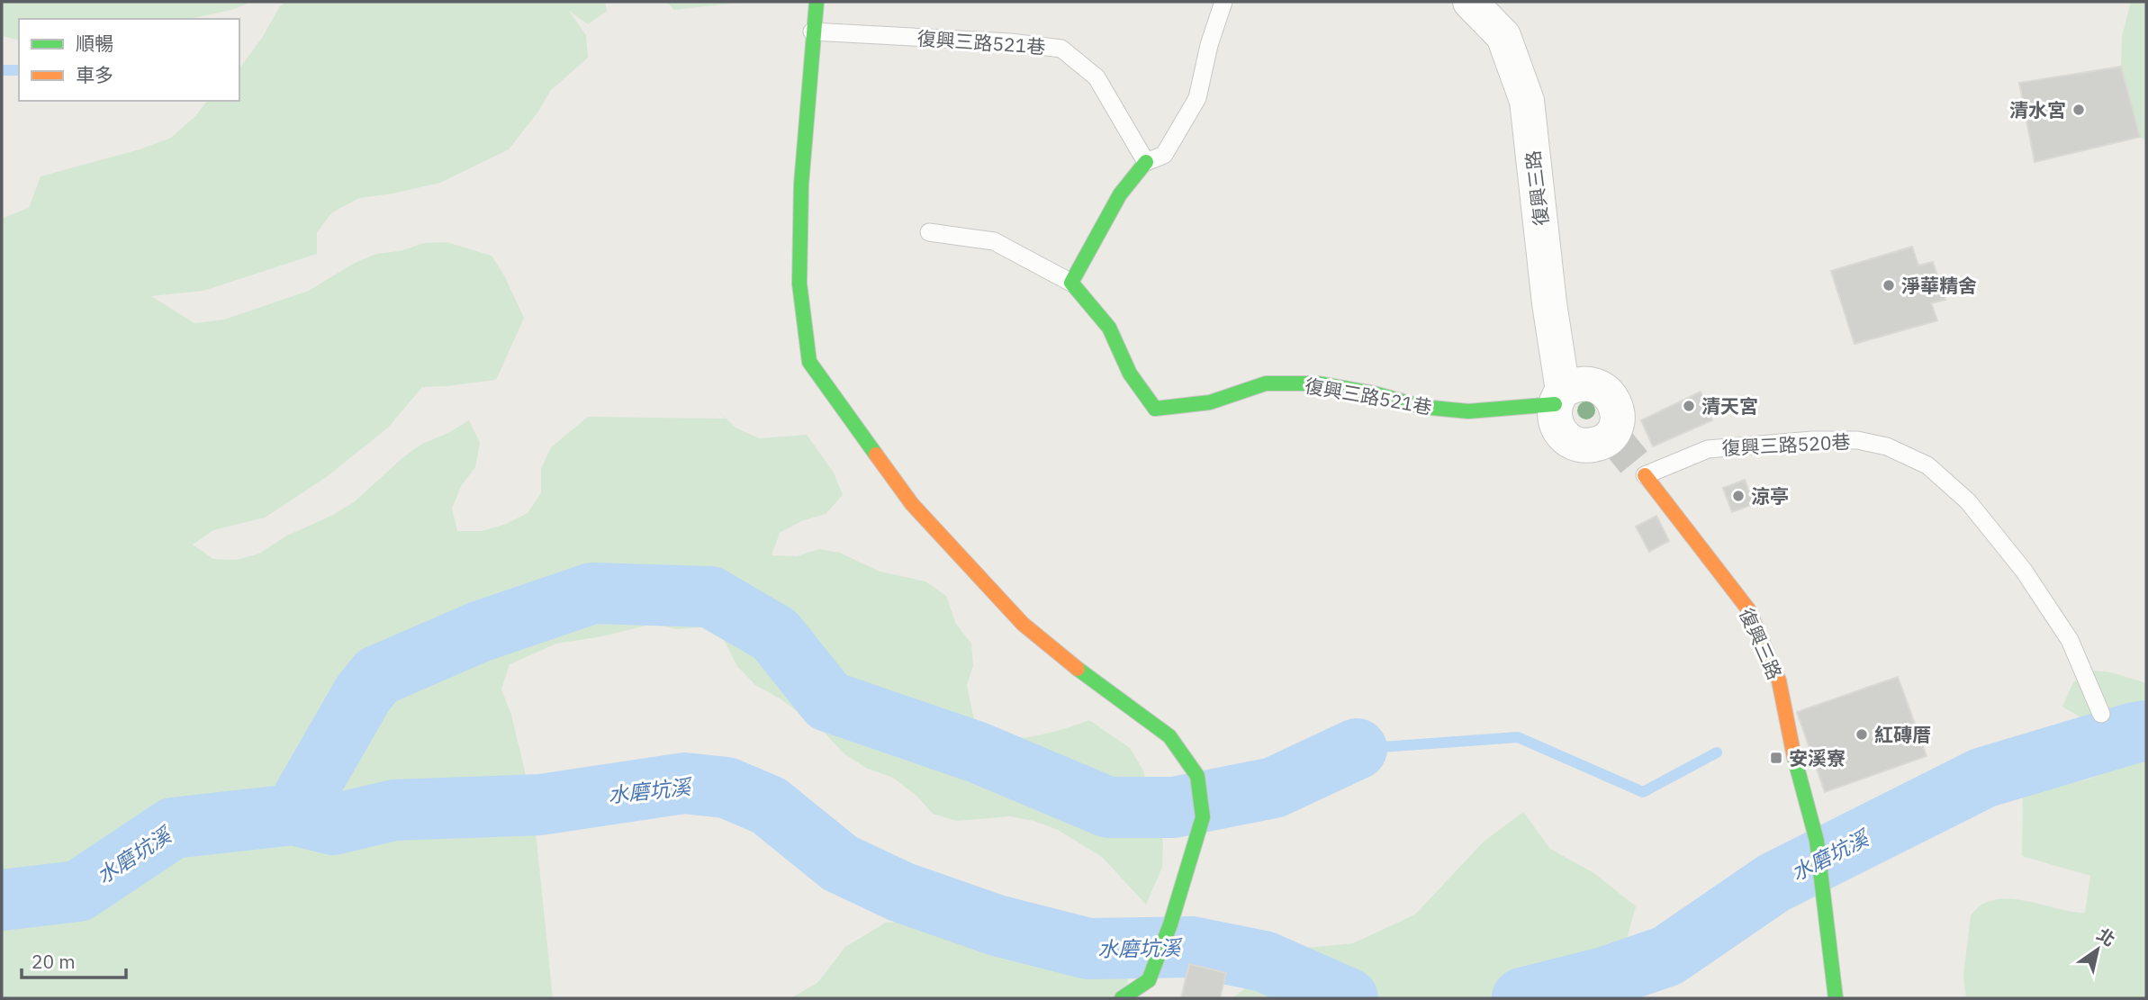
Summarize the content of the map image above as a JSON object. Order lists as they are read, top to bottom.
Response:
{
  "streets": {
    "street": ["復興三路521巷", "復興三路"],
    "lane": ["復興三路520巷"]
  },
  "crossings": [
    ["復興三路521巷", "復興三路"],
    ["復興三路", "復興三路520巷"]
  ],
  "water": ["水磨坑溪"],
  "places": {
    "other": [
      "清水宮",
      "淨華精舍",
      "清天宮",
      "涼亭",
      "紅磚厝"
    ],
    "transit": ["安溪寮"]
  },
  "legend": ["順暢", "車多"],
  "scale_bar": "20 m",
  "north": "top right"
}
